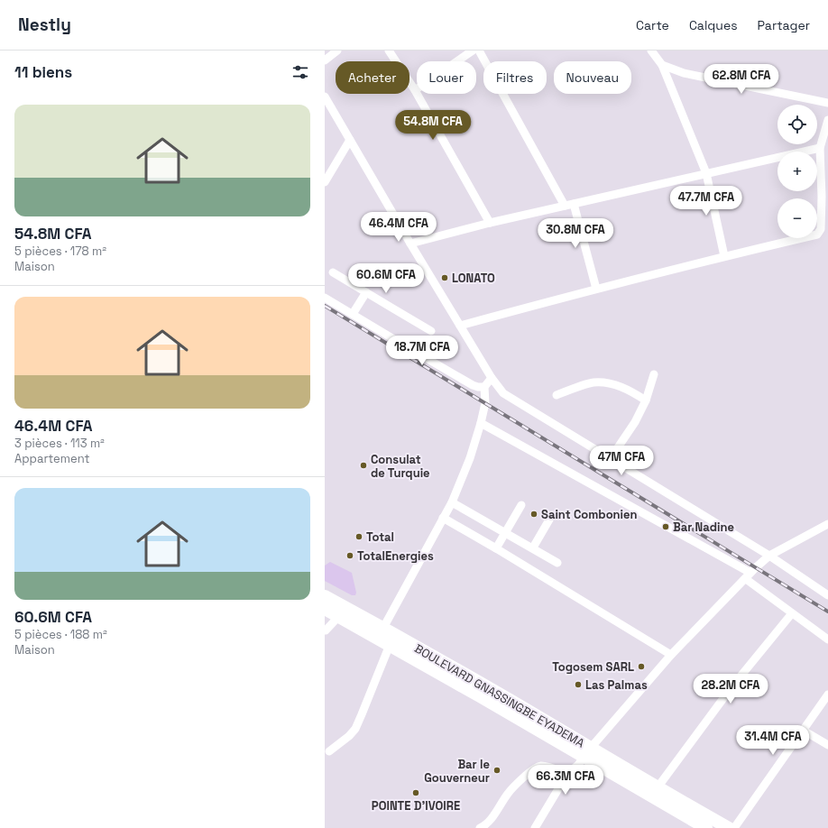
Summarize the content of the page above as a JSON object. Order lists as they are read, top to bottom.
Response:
{
  "streets": {
    "highway": ["BOULEVARD GNASSINGBE EYADEMA"]
  },
  "places": [
    "LONATO",
    "Consulat de Turquie",
    "Saint Combonien",
    "Bar Nadine",
    "Total",
    "TotalEnergies",
    "Togosem SARL",
    "Las Palmas",
    "Bar le Gouverneur",
    "POINTE D'IVOIRE"
  ],
  "page": {
    "header": "Nestly",
    "nav": ["Carte", "Calques", "Partager"],
    "heading": "11 biens",
    "chip": [
      "Acheter",
      "Louer",
      "Filtres",
      "Nouveau"
    ],
    "price": [
      "62.8M CFA",
      "54.8M CFA",
      "47.7M CFA",
      "46.4M CFA",
      "30.8M CFA",
      "60.6M CFA",
      "18.7M CFA",
      "47M CFA",
      "28.2M CFA",
      "31.4M CFA",
      "66.3M CFA"
    ],
    "list": [
      {
        "name": "54.8M CFA",
        "note": "5 pièces · 178 m² · Maison"
      },
      {
        "name": "46.4M CFA",
        "note": "3 pièces · 113 m² · Appartement"
      },
      {
        "name": "60.6M CFA",
        "note": "5 pièces · 188 m² · Maison"
      }
    ],
    "map_buttons": ["+", "−"]
  }
}
